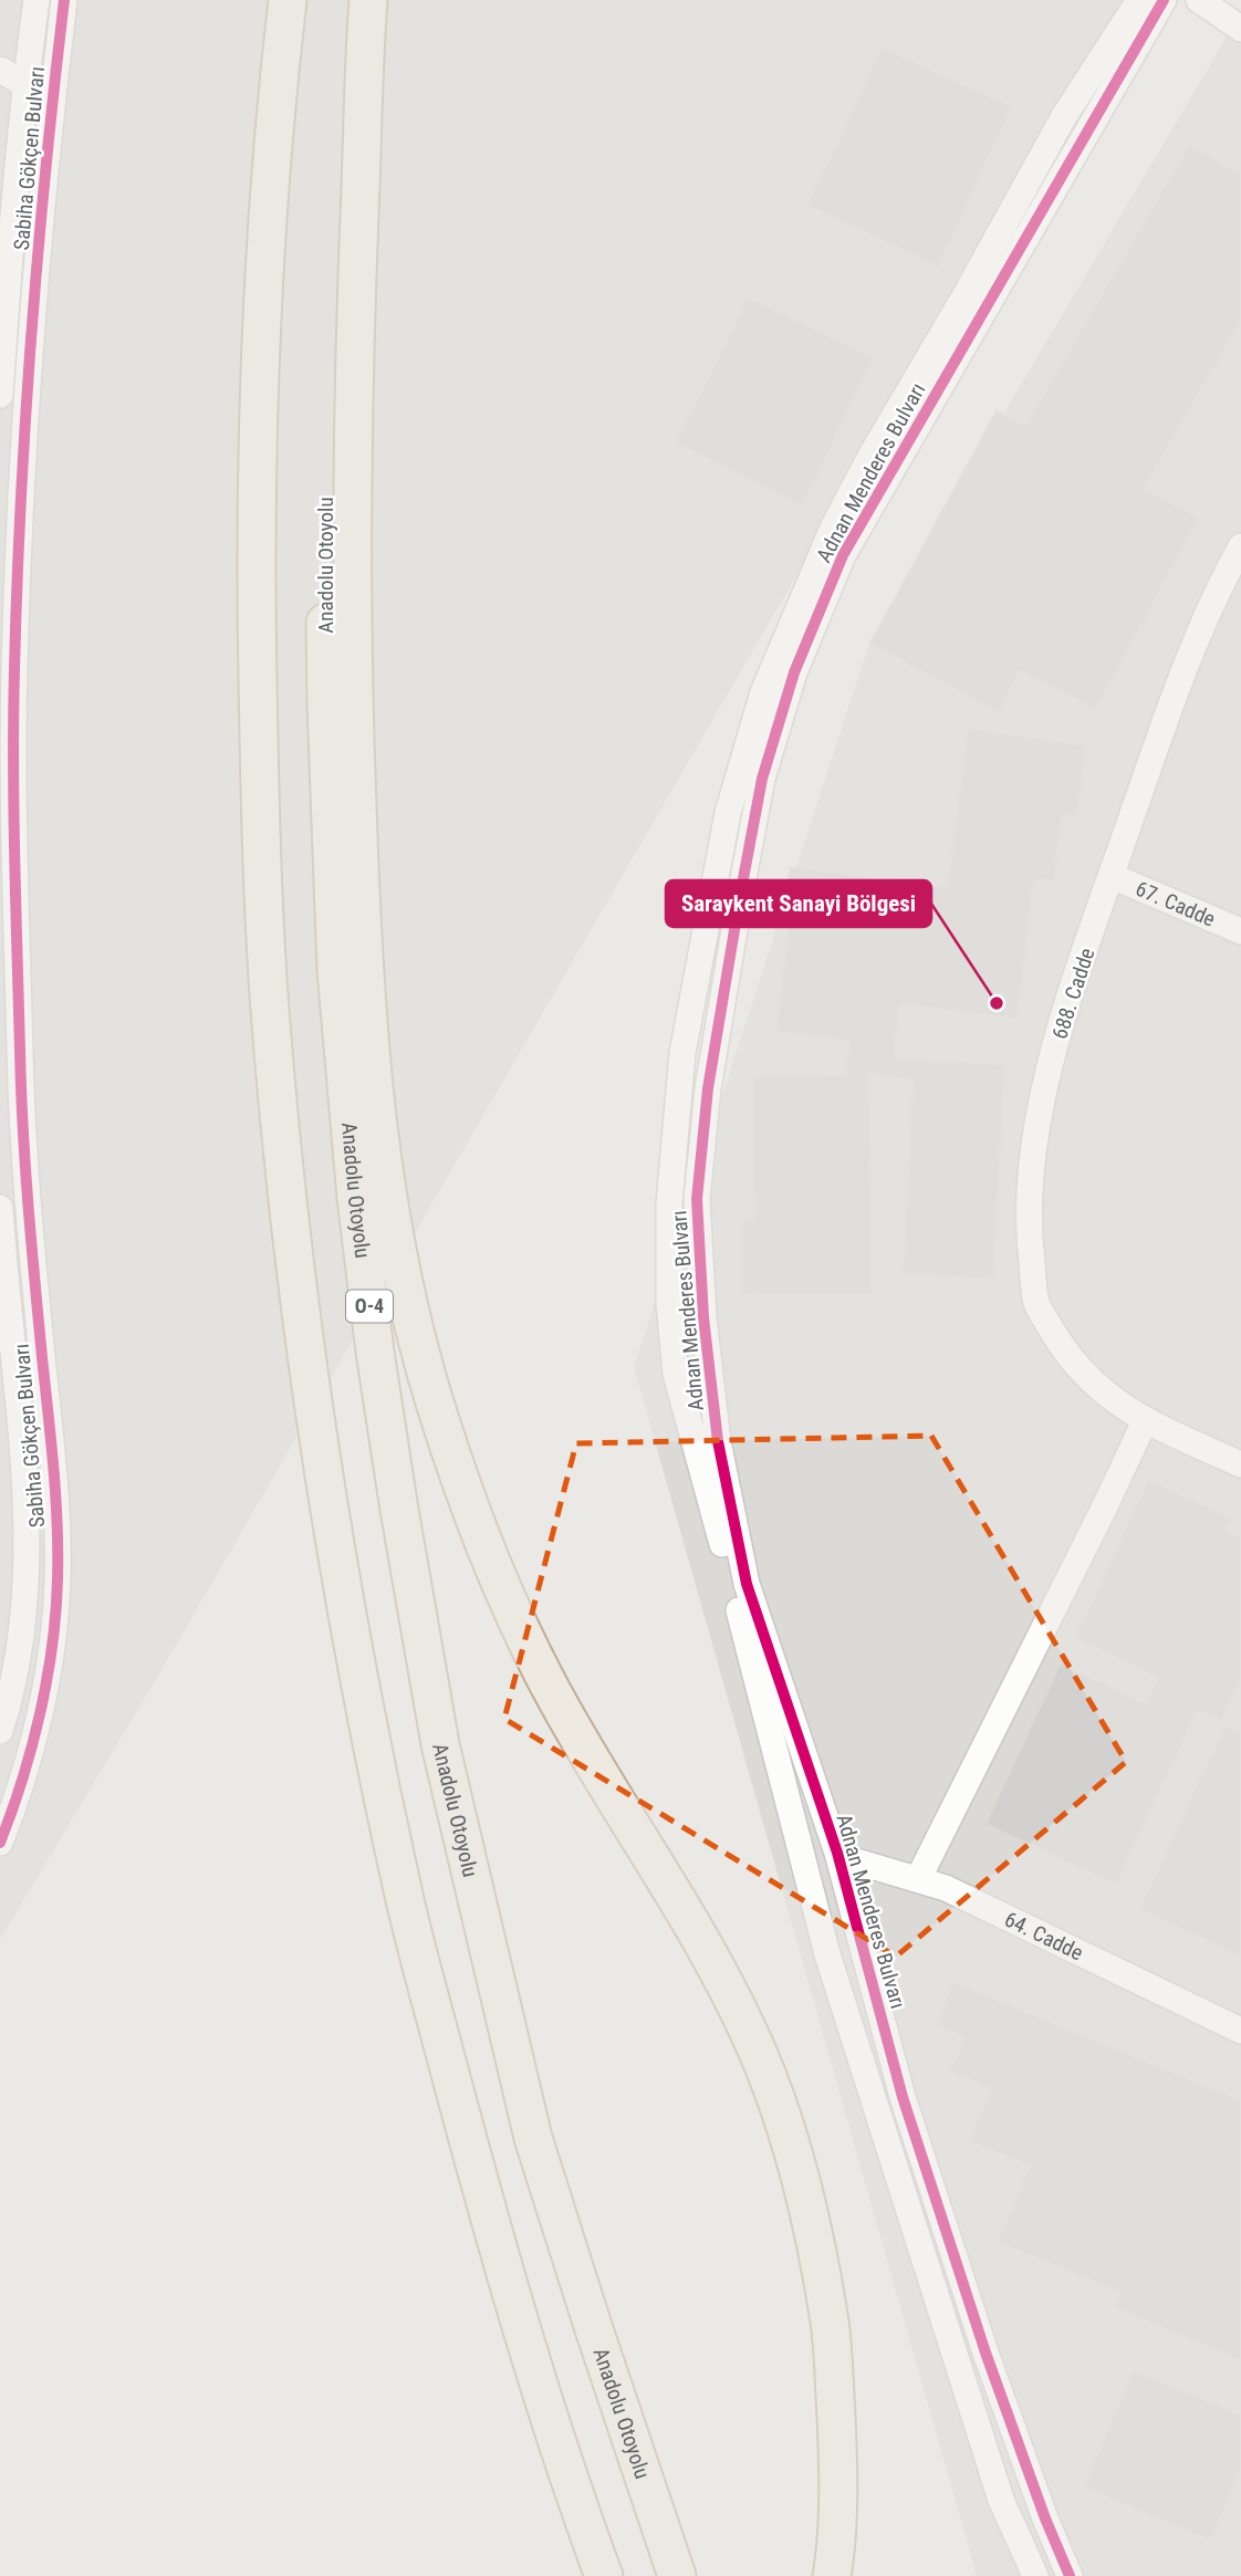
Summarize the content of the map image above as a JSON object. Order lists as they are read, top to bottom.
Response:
{
  "streets": {
    "highway": ["Anadolu Otoyolu", "O-4"],
    "street": [
      "Sabiha Gökçen Bulvarı",
      "Adnan Menderes Bulvarı",
      "67. Cadde",
      "688. Cadde",
      "64. Cadde"
    ]
  },
  "crossings": [
    ["Adnan Menderes Bulvarı", "64. Cadde"],
    ["67. Cadde", "688. Cadde"]
  ],
  "places": ["Saraykent Sanayi Bölgesi"]
}
